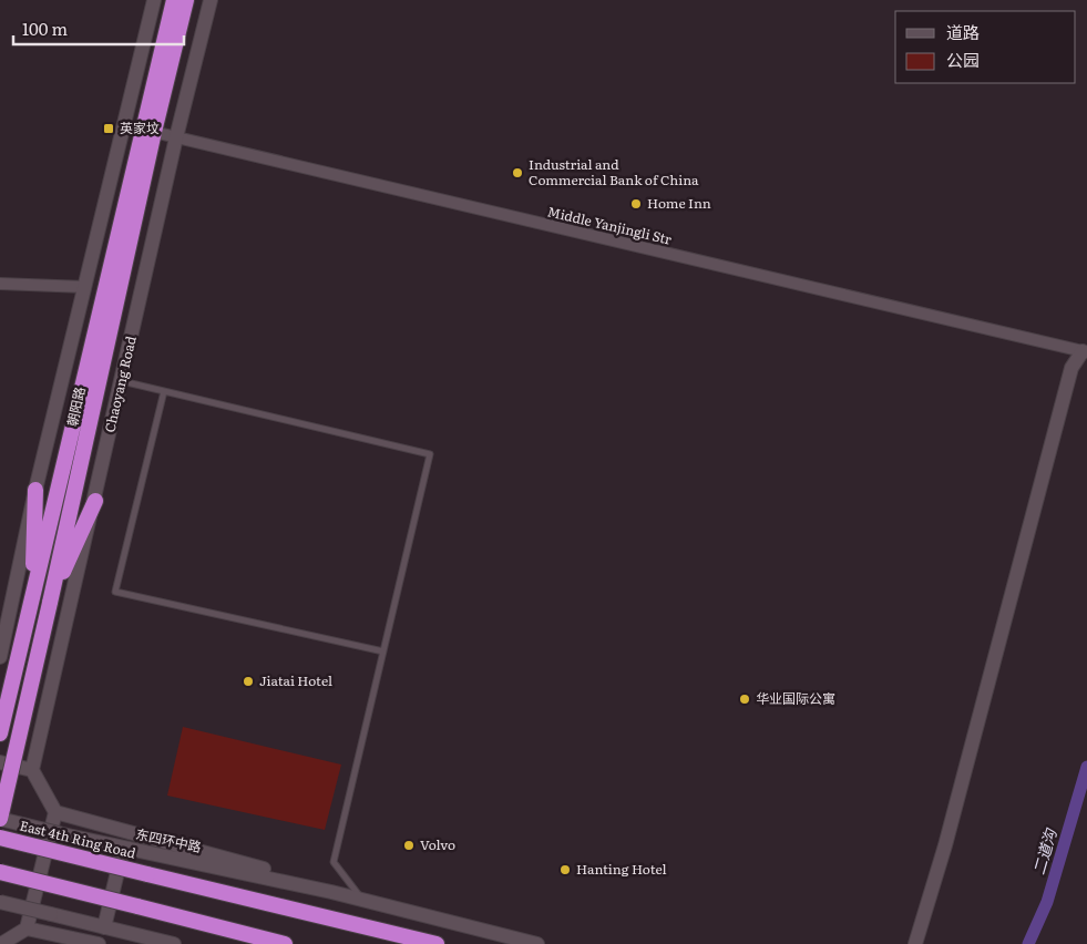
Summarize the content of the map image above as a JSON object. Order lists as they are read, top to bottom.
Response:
{
  "streets": {
    "highway": ["朝阳路", "East 4th Ring Road"],
    "street": ["Middle Yanjingli Str", "Chaoyang Road", "东四环中路"]
  },
  "crossings": [
    ["Middle Yanjingli Str", "Chaoyang Road"],
    ["Middle Yanjingli Str", "朝阳路"],
    ["朝阳路", "东四环中路"]
  ],
  "water": ["二道沟"],
  "places": {
    "transit": ["英家坟"],
    "other": [
      "Industrial and Commercial Bank of China",
      "Home Inn",
      "Jiatai Hotel",
      "华业国际公寓",
      "Volvo",
      "Hanting Hotel"
    ]
  },
  "legend": ["道路", "公园"],
  "scale_bar": "100 m"
}
